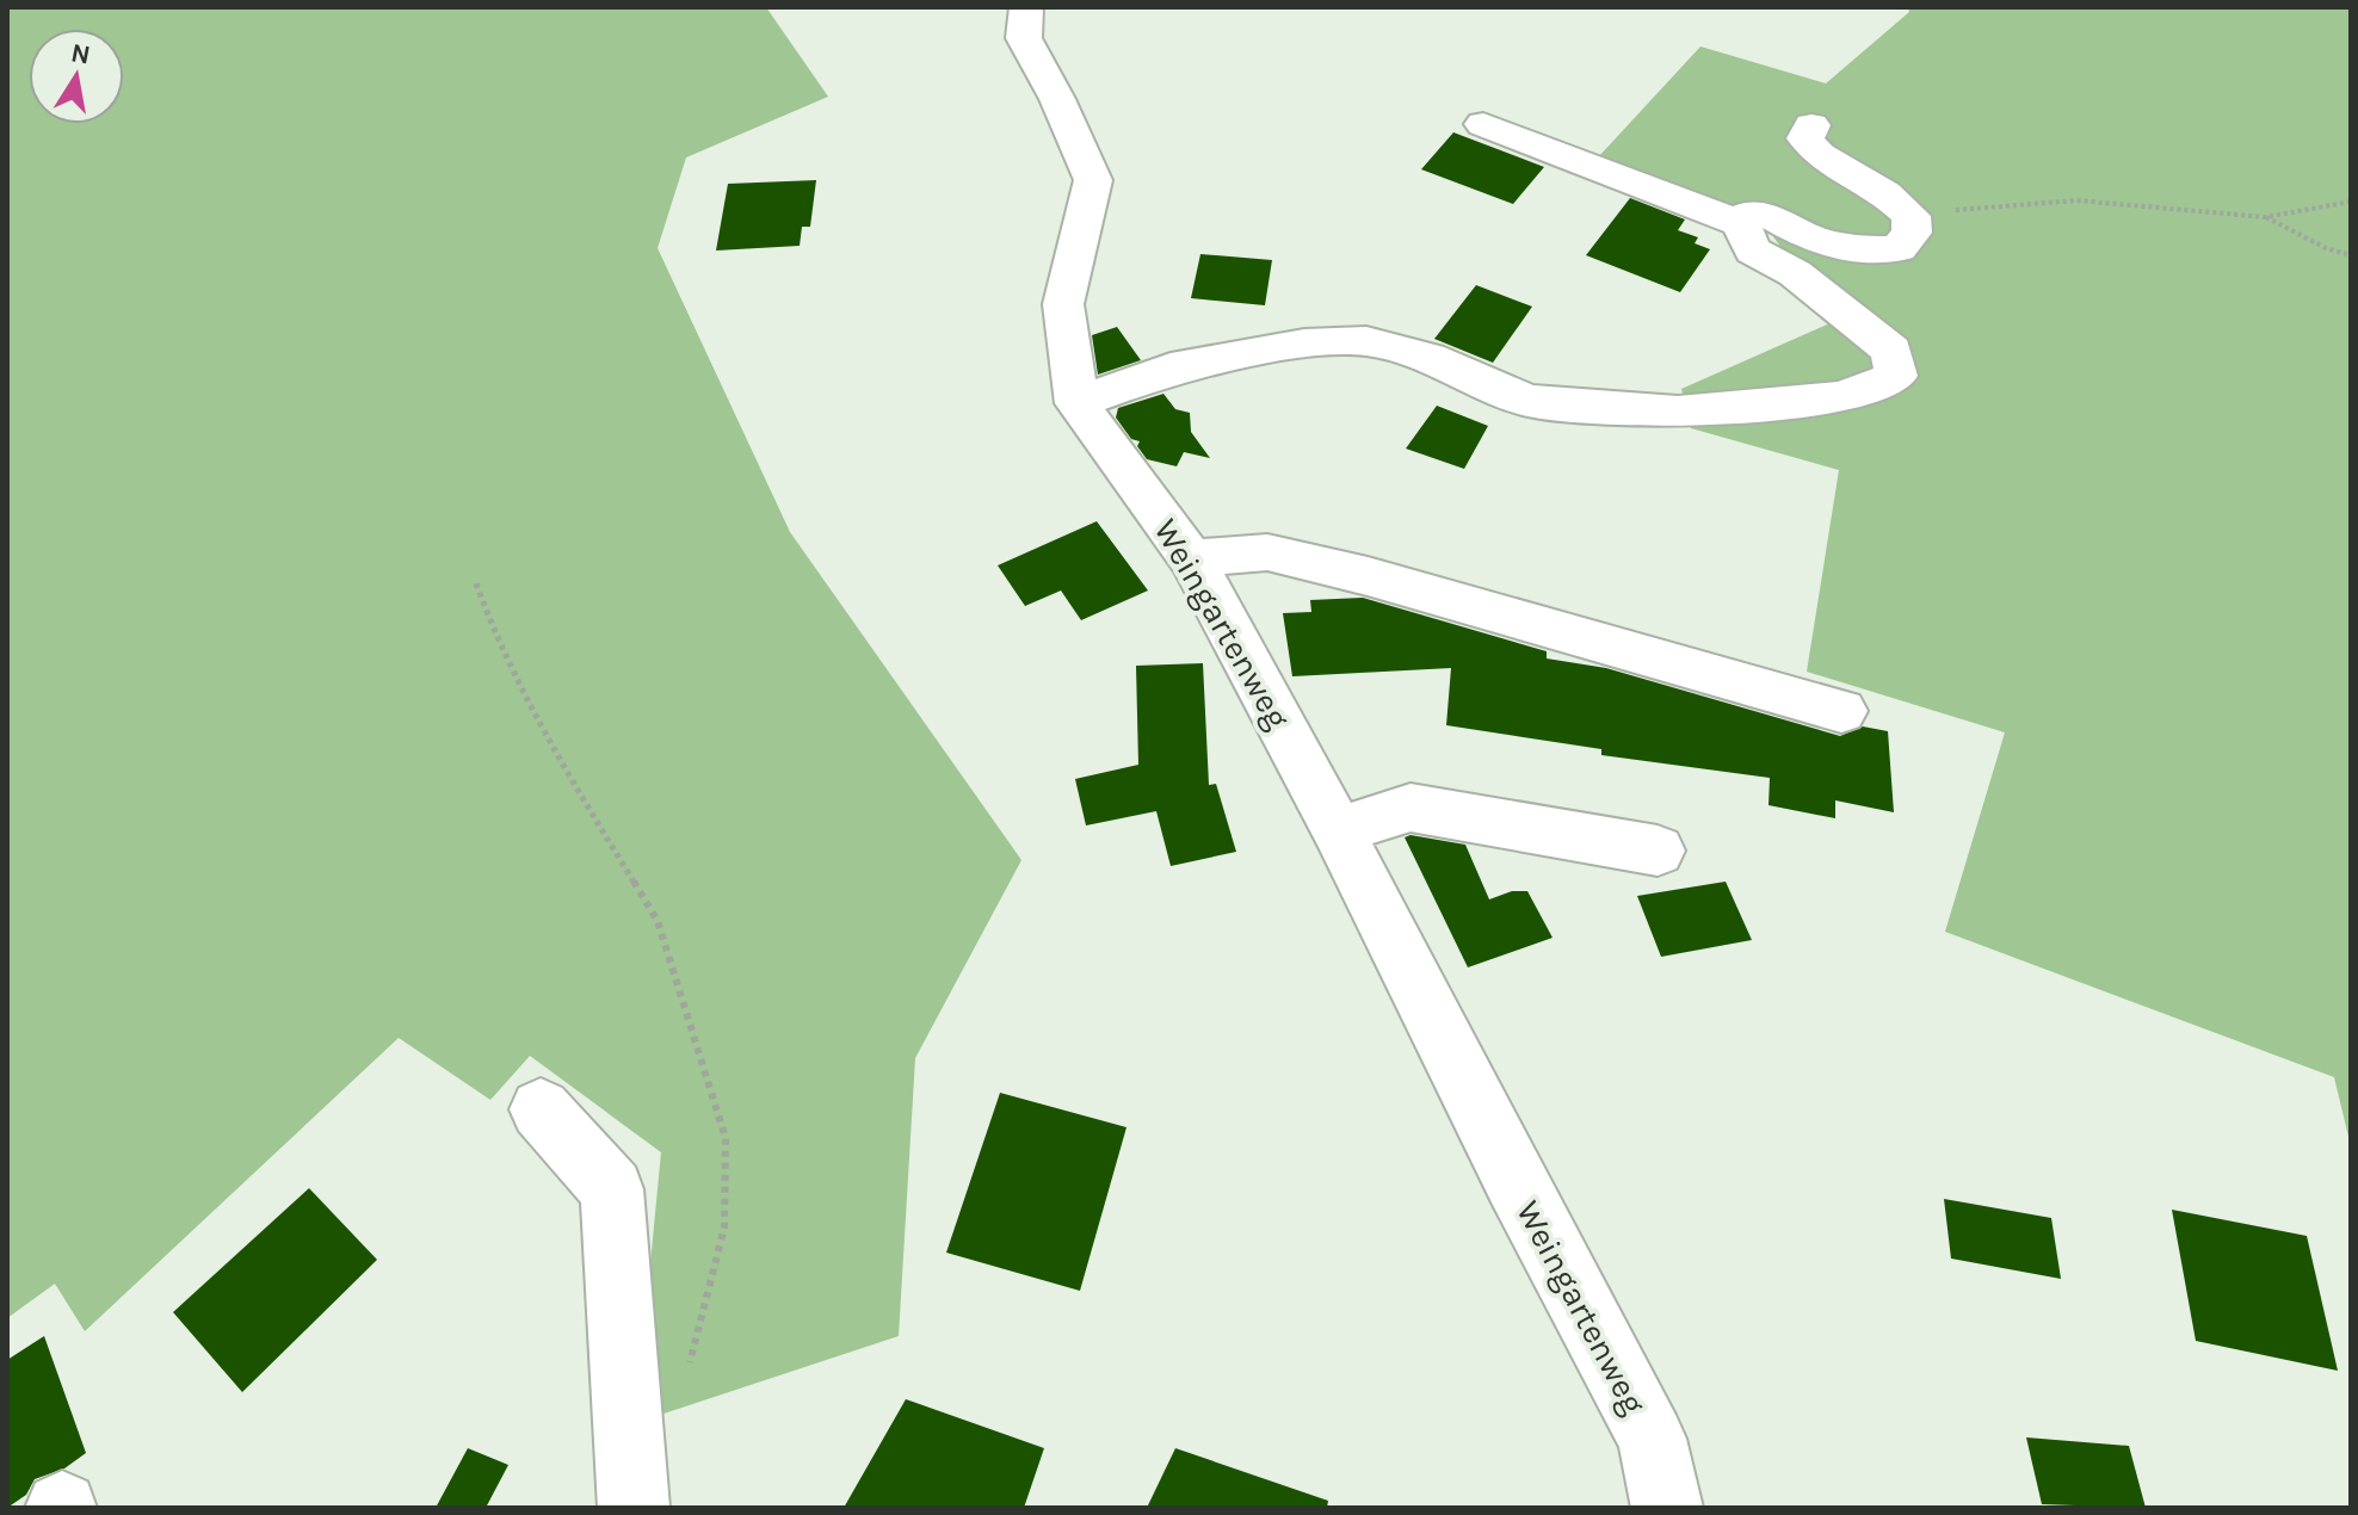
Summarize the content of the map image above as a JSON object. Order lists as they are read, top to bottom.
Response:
{
  "streets": {
    "street": ["Weingartenweg"]
  },
  "north": "top"
}
